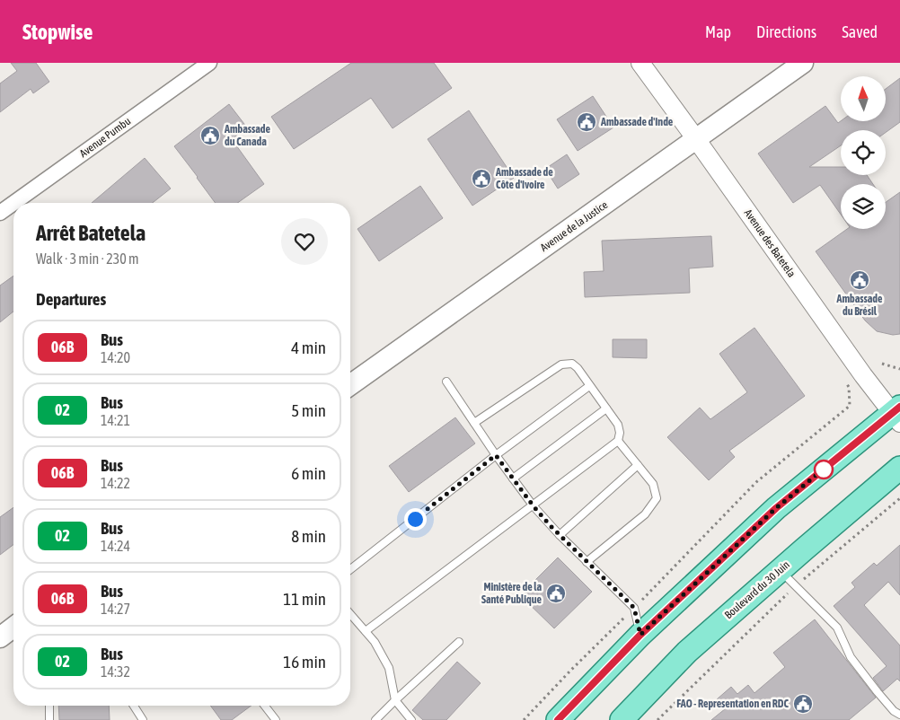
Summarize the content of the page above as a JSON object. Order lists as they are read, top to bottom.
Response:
{
  "streets": {
    "main road": ["Avenue de la Justice", "Boulevard du 30 Juin"],
    "street": ["Avenue Pumbu", "Avenue des Batetela"]
  },
  "crossings": [
    ["Avenue de la Justice", "Avenue des Batetela"]
  ],
  "places": {
    "public building": [
      "Ambassade d'Inde",
      "Ambassade du Canada",
      "Ambassade de Côte d'Ivoire",
      "Ambassade du Brésil",
      "Ministère de la Santé Publique",
      "FAO - Representation en RDC"
    ]
  },
  "lines": ["bus line 06B"],
  "north": "top",
  "page": {
    "header": "Stopwise",
    "nav": ["Map", "Directions", "Saved"],
    "heading": [
      ["Arrêt Batetela", "Walk · 3 min · 230 m"],
      "Departures"
    ],
    "list": [
      {
        "mark": "06B",
        "name": "Bus",
        "note": "14:20",
        "value": "4 min"
      },
      {
        "mark": "02",
        "name": "Bus",
        "note": "14:21",
        "value": "5 min"
      },
      {
        "mark": "06B",
        "name": "Bus",
        "note": "14:22",
        "value": "6 min"
      },
      {
        "mark": "02",
        "name": "Bus",
        "note": "14:24",
        "value": "8 min"
      },
      {
        "mark": "06B",
        "name": "Bus",
        "note": "14:27",
        "value": "11 min"
      },
      {
        "mark": "02",
        "name": "Bus",
        "note": "14:32",
        "value": "16 min"
      }
    ]
  }
}
